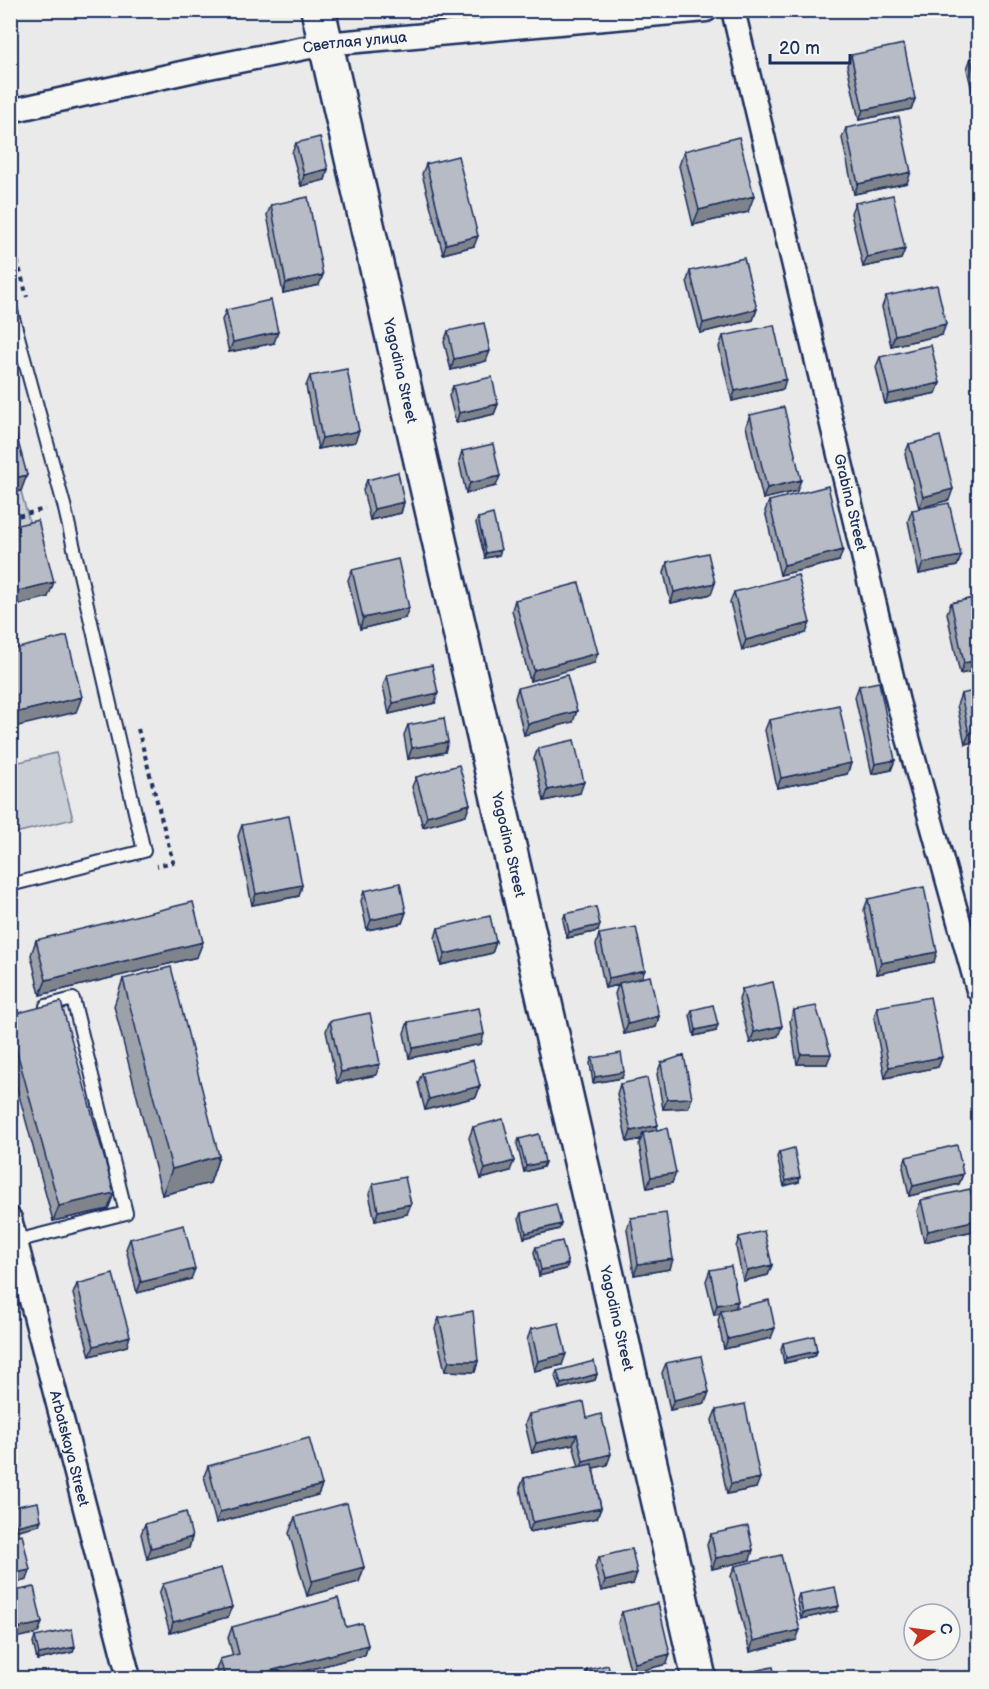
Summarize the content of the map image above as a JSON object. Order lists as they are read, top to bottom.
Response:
{
  "streets": {
    "street": [
      "Светлая улица",
      "Yagodina Street",
      "Grabina Street",
      "Arbatskaya Street"
    ]
  },
  "crossings": [
    ["Светлая улица", "Yagodina Street"]
  ],
  "scale_bar": "20 m",
  "north": "right"
}
